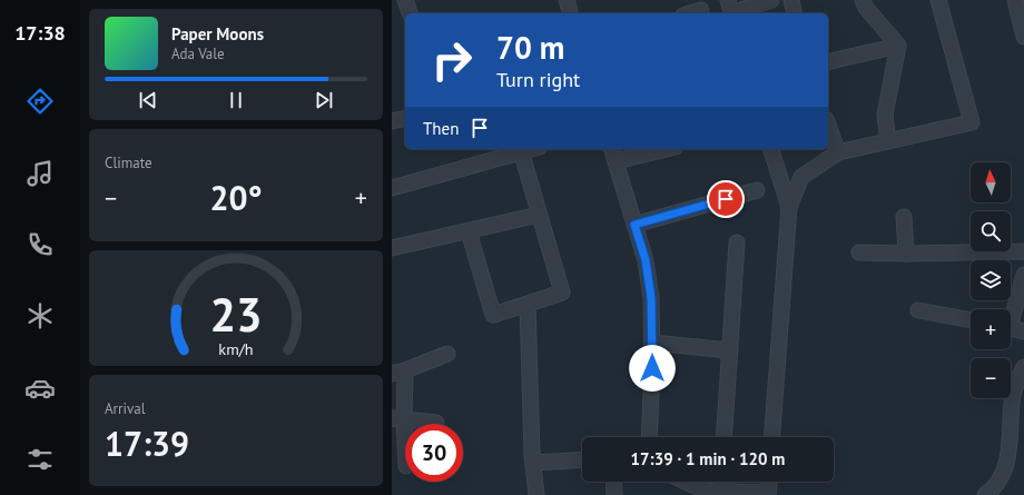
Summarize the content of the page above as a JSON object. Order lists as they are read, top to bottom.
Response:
{
  "north": "top",
  "page": {
    "tabs": "17:38",
    "turn": ["70 m", "Turn right"],
    "song": ["Paper Moons", "Ada Vale"],
    "then": "Then",
    "tile": [
      "Climate",
      ["Arrival", "17:39"]
    ],
    "map_buttons": ["+", "−"],
    "heat": ["−", "20°", "+"],
    "limit": "30",
    "trip": "17:39 · 1 min · 120 m",
    "gauge": ["23", "km/h"]
  }
}
